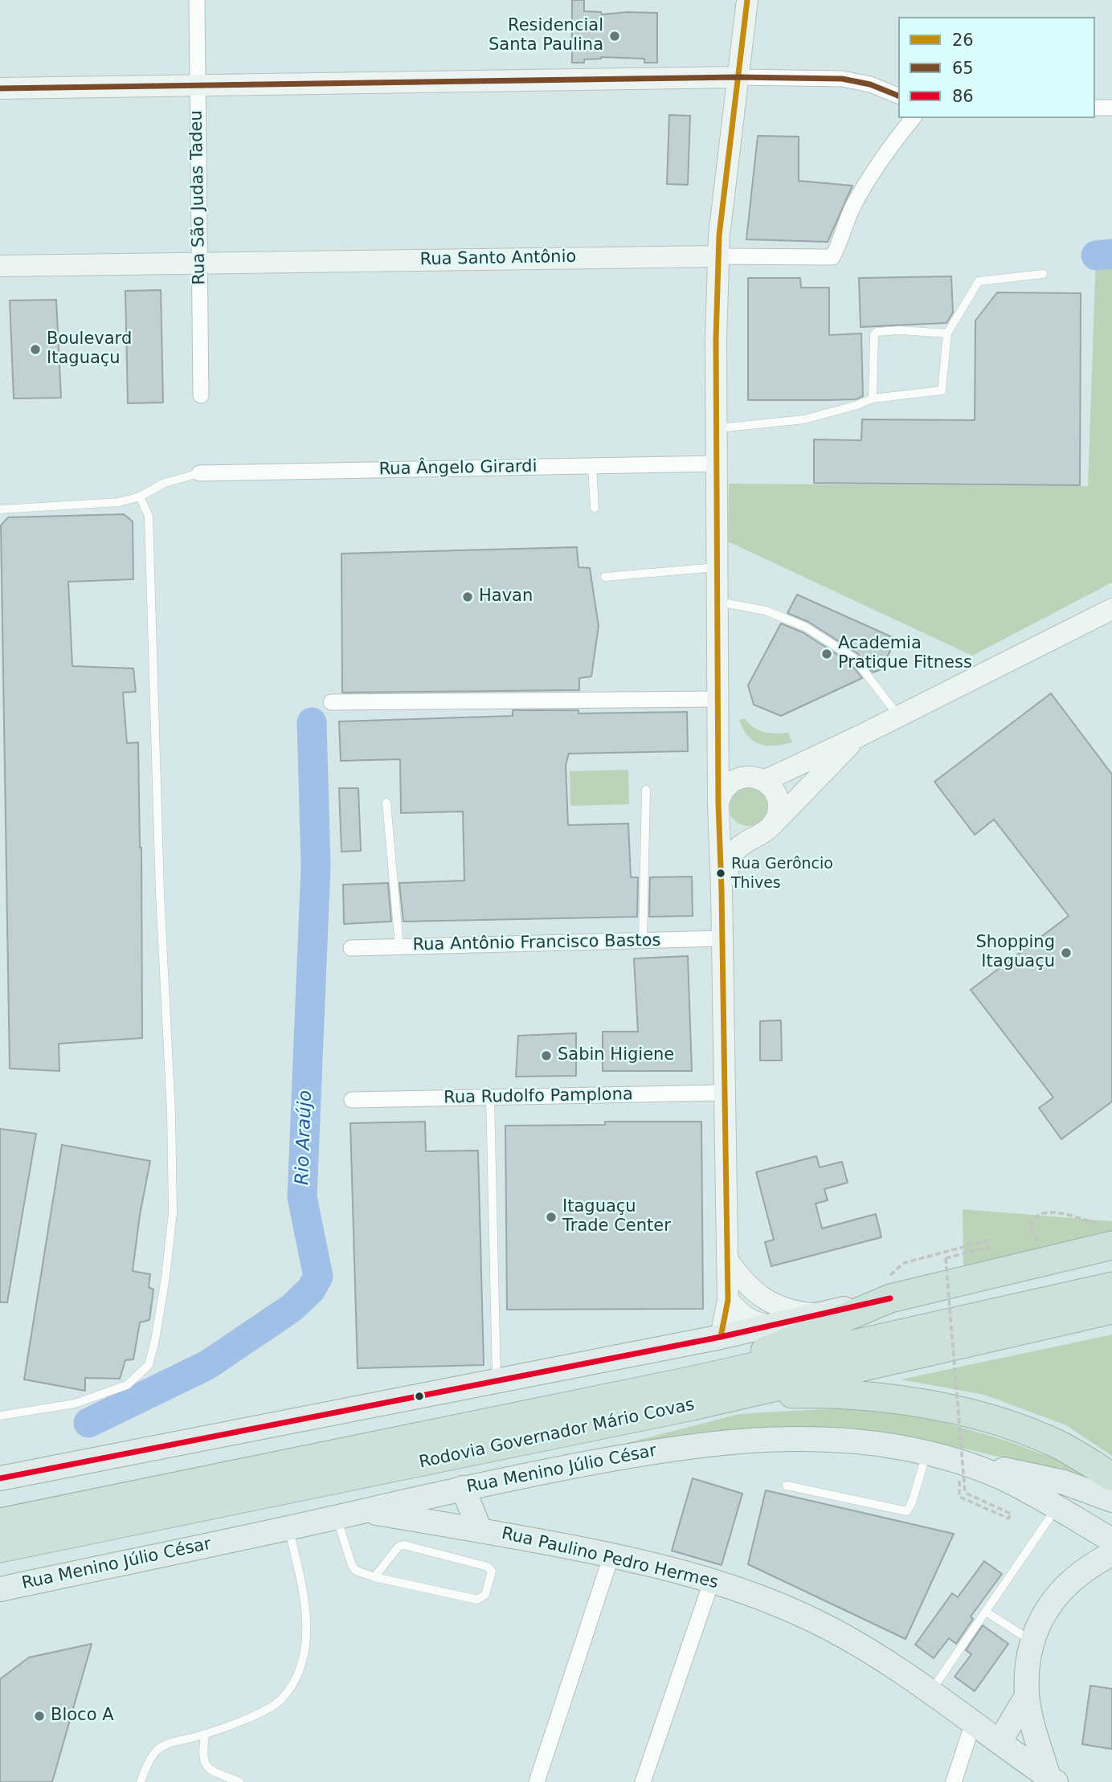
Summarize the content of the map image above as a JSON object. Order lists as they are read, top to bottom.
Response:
{
  "streets": {
    "highway": ["Rodovia Governador Mário Covas"],
    "main road": ["Rua Santo Antônio", "Rua Menino Júlio César", "Rua Paulino Pedro Hermes"],
    "street": [
      "Rua São Judas Tadeu",
      "Rua Ângelo Girardi",
      "Rua Antônio Francisco Bastos",
      "Rua Rudolfo Pamplona"
    ]
  },
  "crossings": [
    ["Rua São Judas Tadeu", "Rua Santo Antônio"],
    ["Rua Menino Júlio César", "Rua Paulino Pedro Hermes"]
  ],
  "water": ["Rio Araújo"],
  "places": [
    "Residencial Santa Paulina",
    "Boulevard Itaguaçu",
    "Havan",
    "Academia Pratique Fitness",
    "Rua Gerôncio Thives",
    "Shopping Itaguaçu",
    "Sabin Higiene",
    "Itaguaçu Trade Center",
    "Bloco A"
  ],
  "lines": ["transit line 26", "transit line 65", "transit line 86"],
  "legend": ["26", "65", "86"]
}
